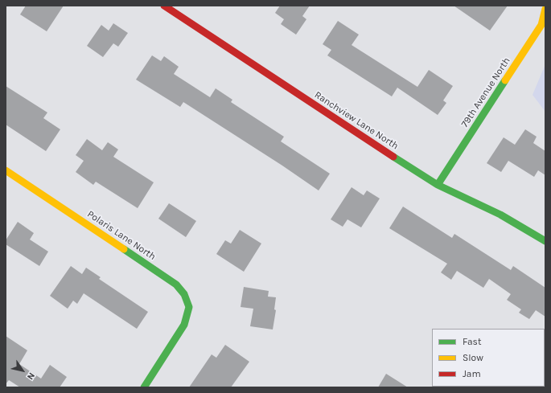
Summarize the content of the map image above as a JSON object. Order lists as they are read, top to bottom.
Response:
{
  "streets": {
    "street": ["79th Avenue North", "Ranchview Lane North", "Polaris Lane North"]
  },
  "crossings": [
    ["79th Avenue North", "Ranchview Lane North"]
  ],
  "legend": ["Fast", "Slow", "Jam"],
  "north": "bottom right"
}
